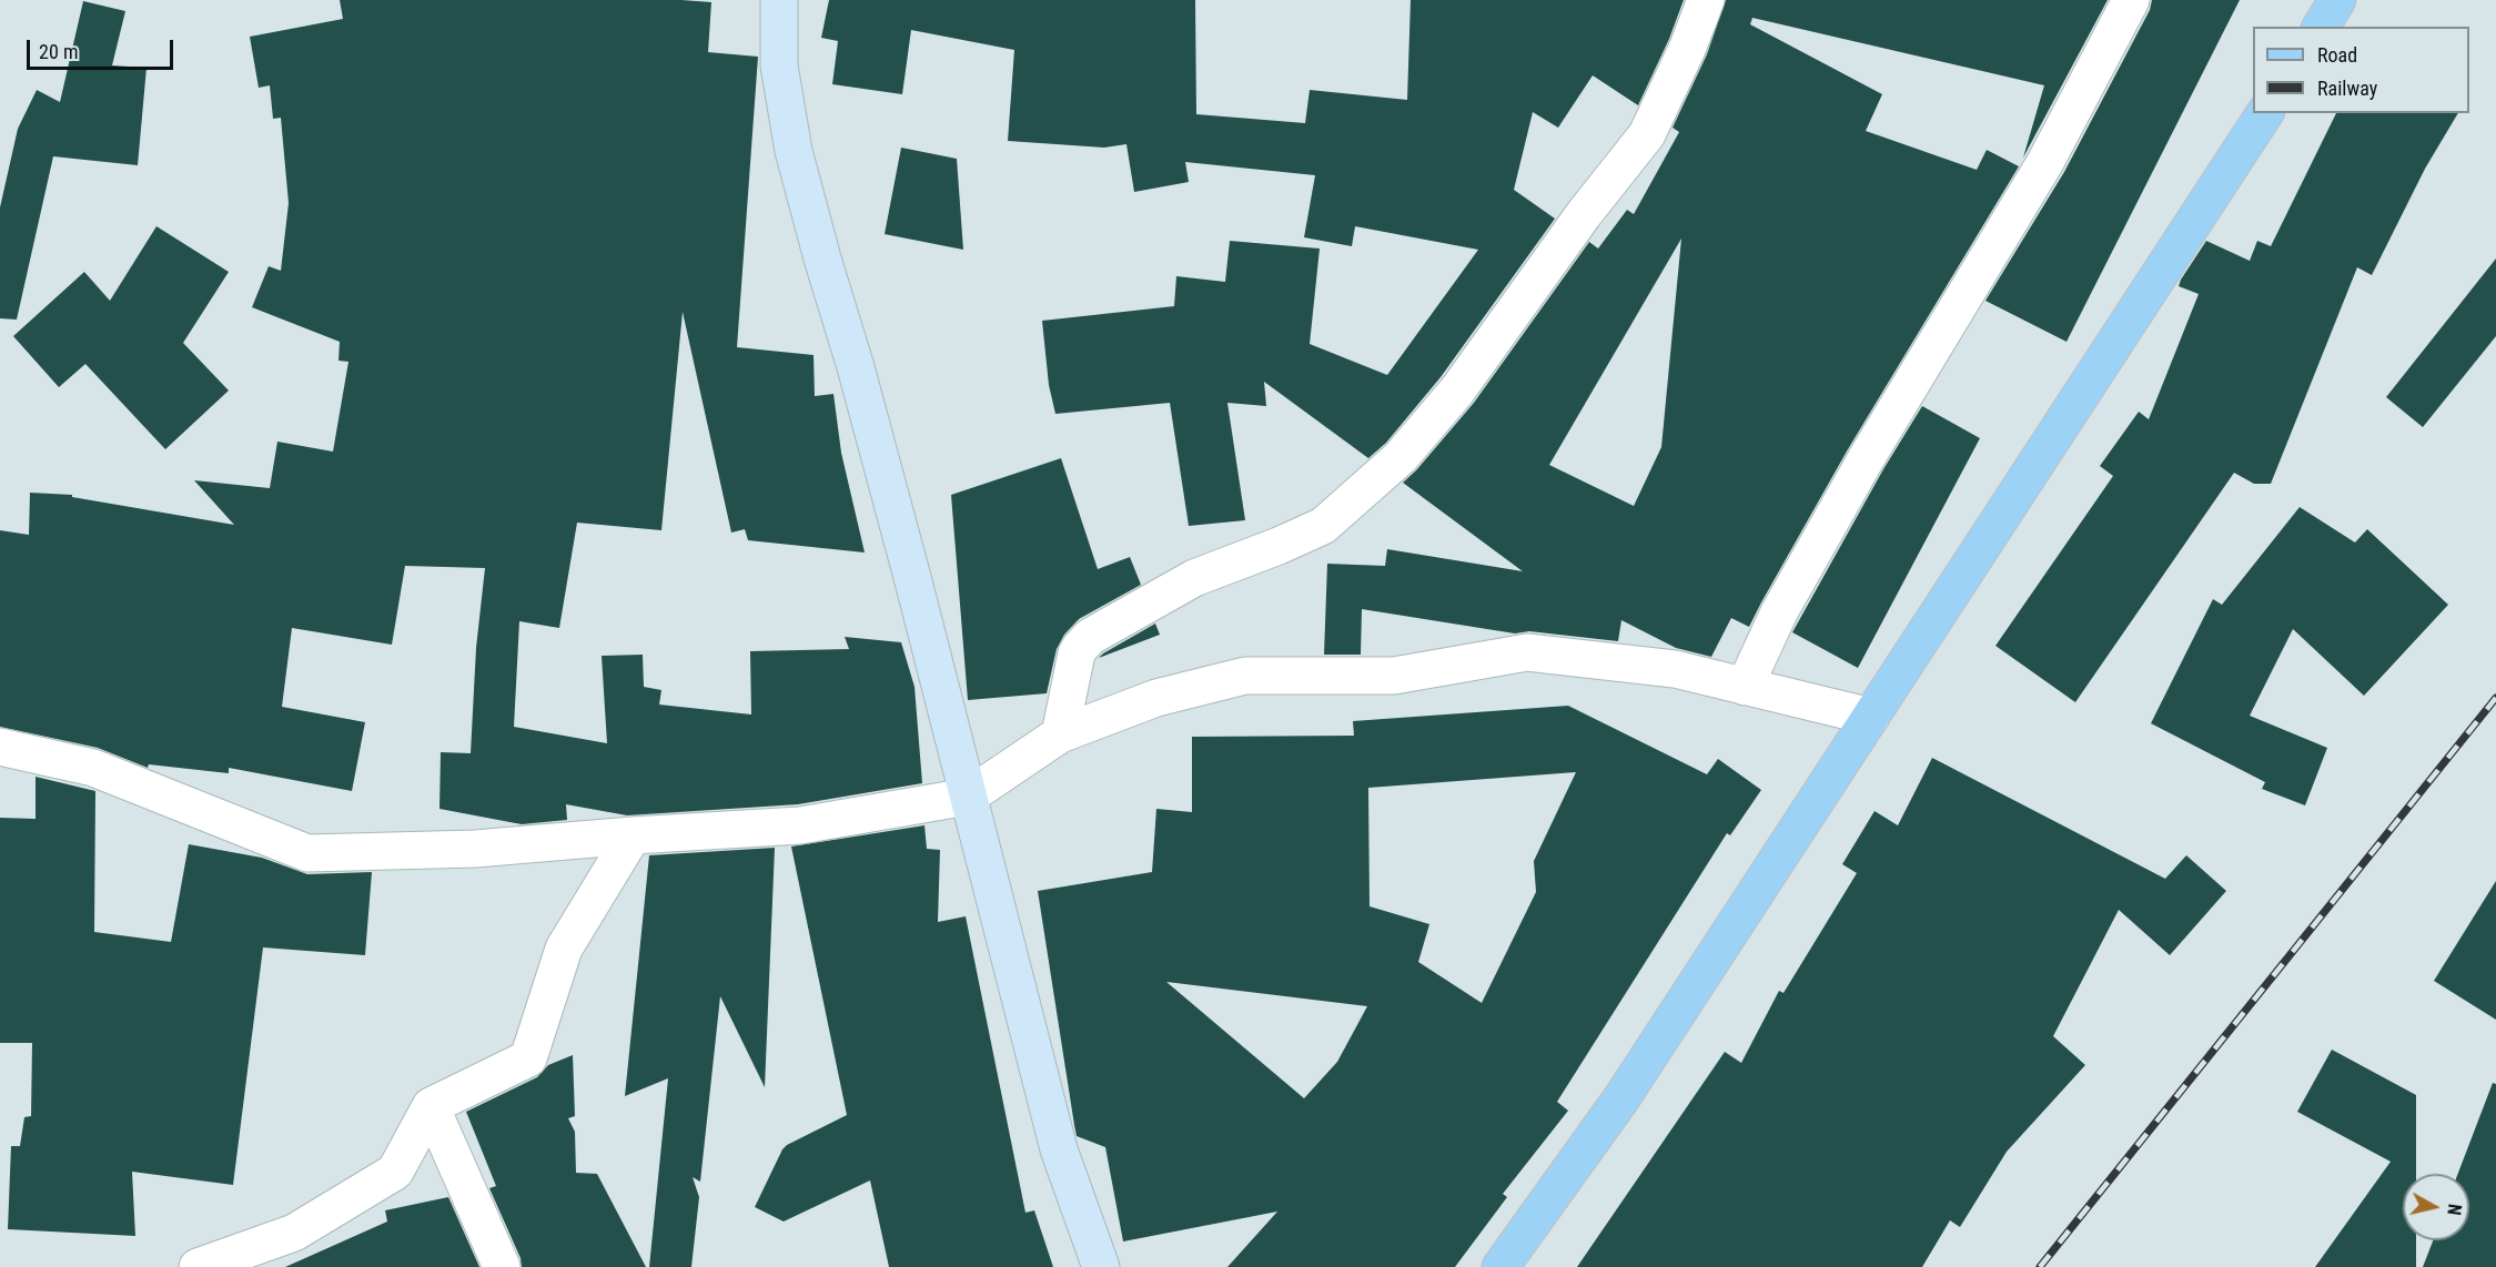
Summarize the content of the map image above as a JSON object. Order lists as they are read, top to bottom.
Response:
{
  "legend": ["Road", "Railway"],
  "scale_bar": "20 m",
  "north": "right"
}
